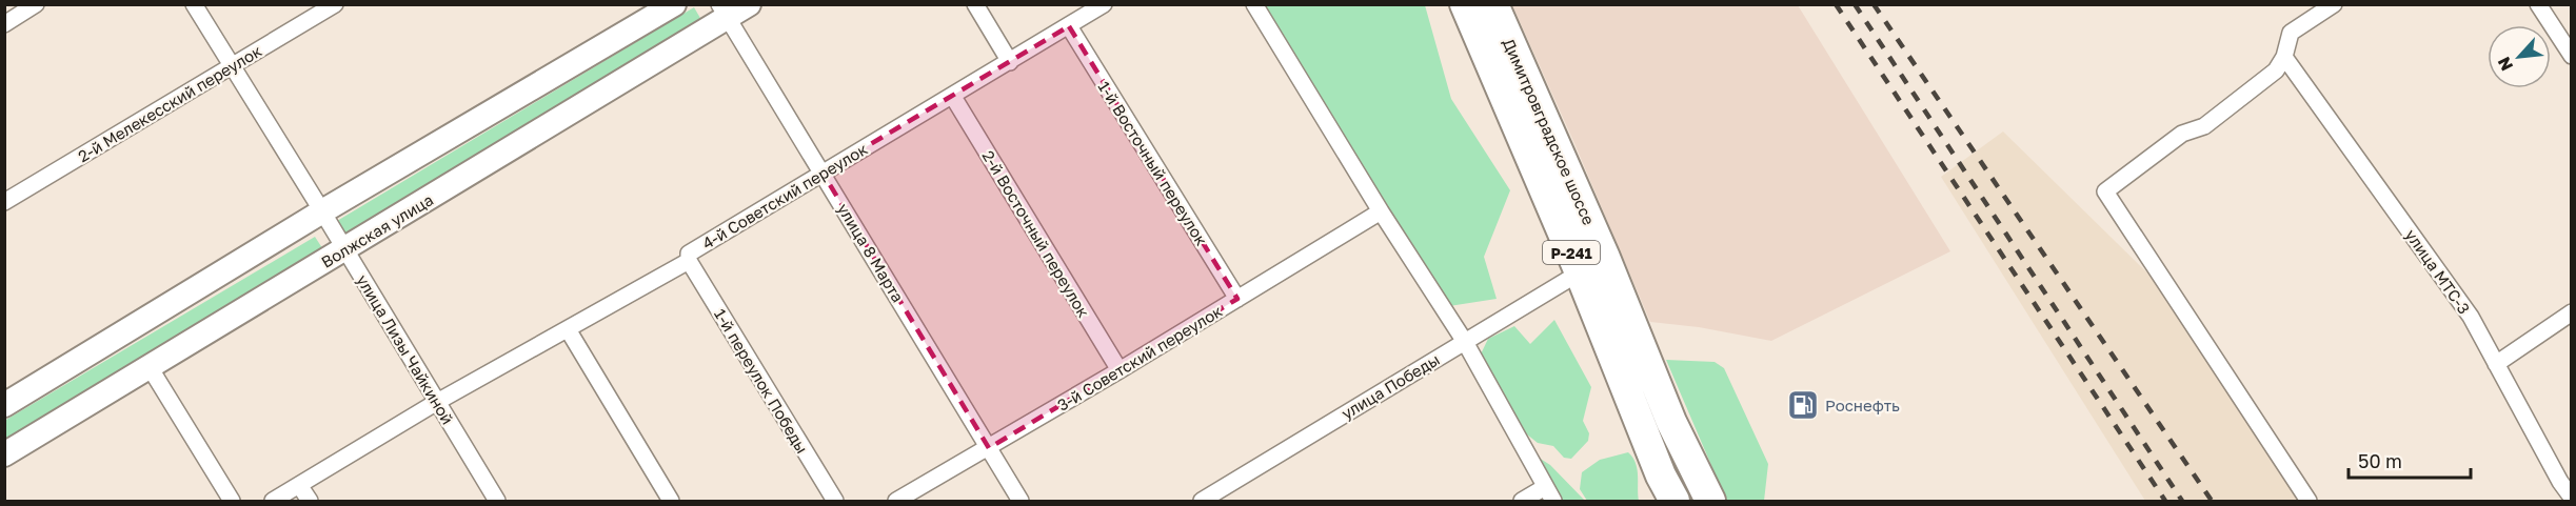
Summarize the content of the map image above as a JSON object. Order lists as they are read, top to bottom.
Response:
{
  "streets": {
    "highway": ["Димитровградское шоссе", "Р-241"],
    "main road": ["Волжская улица"],
    "street": [
      "2-й Мелекесский переулок",
      "1-й Восточный переулок",
      "4-й Советский переулок",
      "2-й Восточный переулок",
      "улица 8 Марта",
      "улица МТС-3",
      "улица Лизы Чайкиной",
      "3-й Советский переулок",
      "1-й переулок Победы",
      "улица Победы"
    ]
  },
  "crossings": [
    ["2-й Мелекесский переулок", "улица Лизы Чайкиной"],
    ["Димитровградское шоссе", "улица Победы"],
    ["1-й Восточный переулок", "4-й Советский переулок"],
    ["1-й Восточный переулок", "3-й Советский переулок"],
    ["4-й Советский переулок", "2-й Восточный переулок"],
    ["4-й Советский переулок", "улица 8 Марта"],
    ["4-й Советский переулок", "улица Лизы Чайкиной"],
    ["4-й Советский переулок", "1-й переулок Победы"],
    ["Волжская улица", "улица 8 Марта"],
    ["Волжская улица", "улица Лизы Чайкиной"],
    ["2-й Восточный переулок", "3-й Советский переулок"],
    ["улица 8 Марта", "3-й Советский переулок"]
  ],
  "places": {
    "fuel station": ["Роснефть"]
  },
  "scale_bar": "50 m",
  "north": "bottom left"
}
